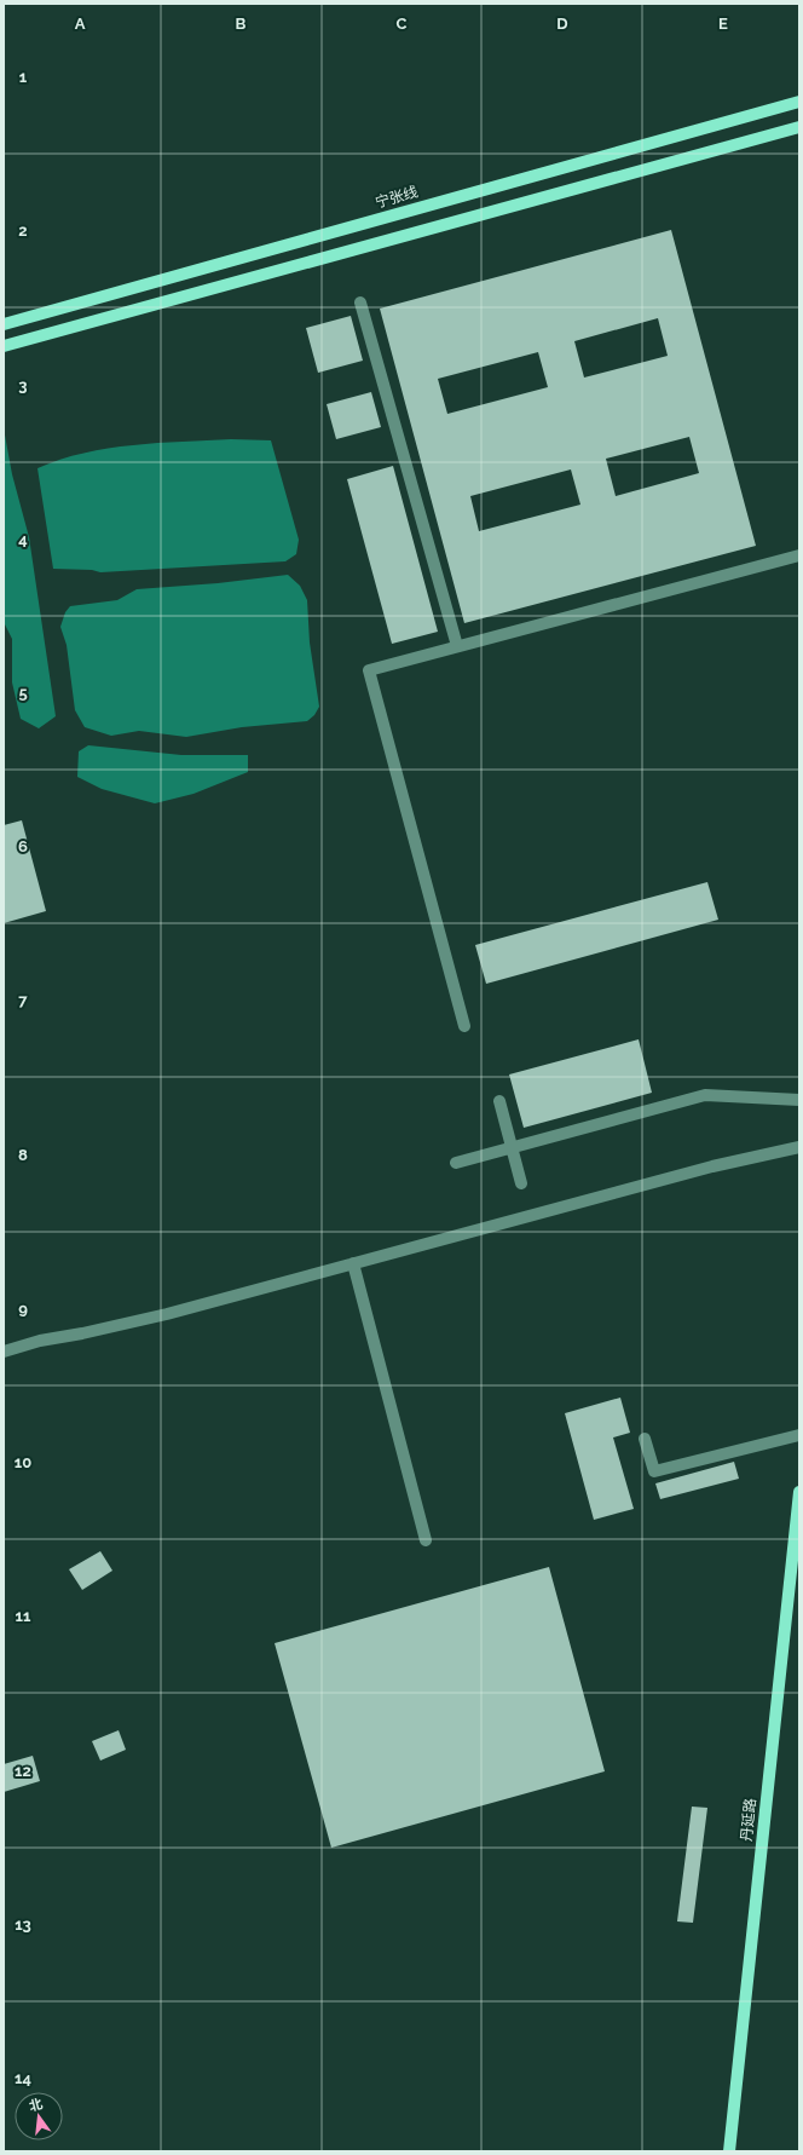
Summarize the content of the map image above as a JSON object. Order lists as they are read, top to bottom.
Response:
{
  "streets": {
    "main road": ["宁张线", "丹延路"]
  },
  "north": "top",
  "grid": {
    "columns": [
      "A",
      "B",
      "C",
      "D",
      "E"
    ],
    "rows": [
      "1",
      "2",
      "3",
      "4",
      "5",
      "6",
      "7",
      "8",
      "9",
      "10",
      "11",
      "12",
      "13",
      "14"
    ]
  }
}
